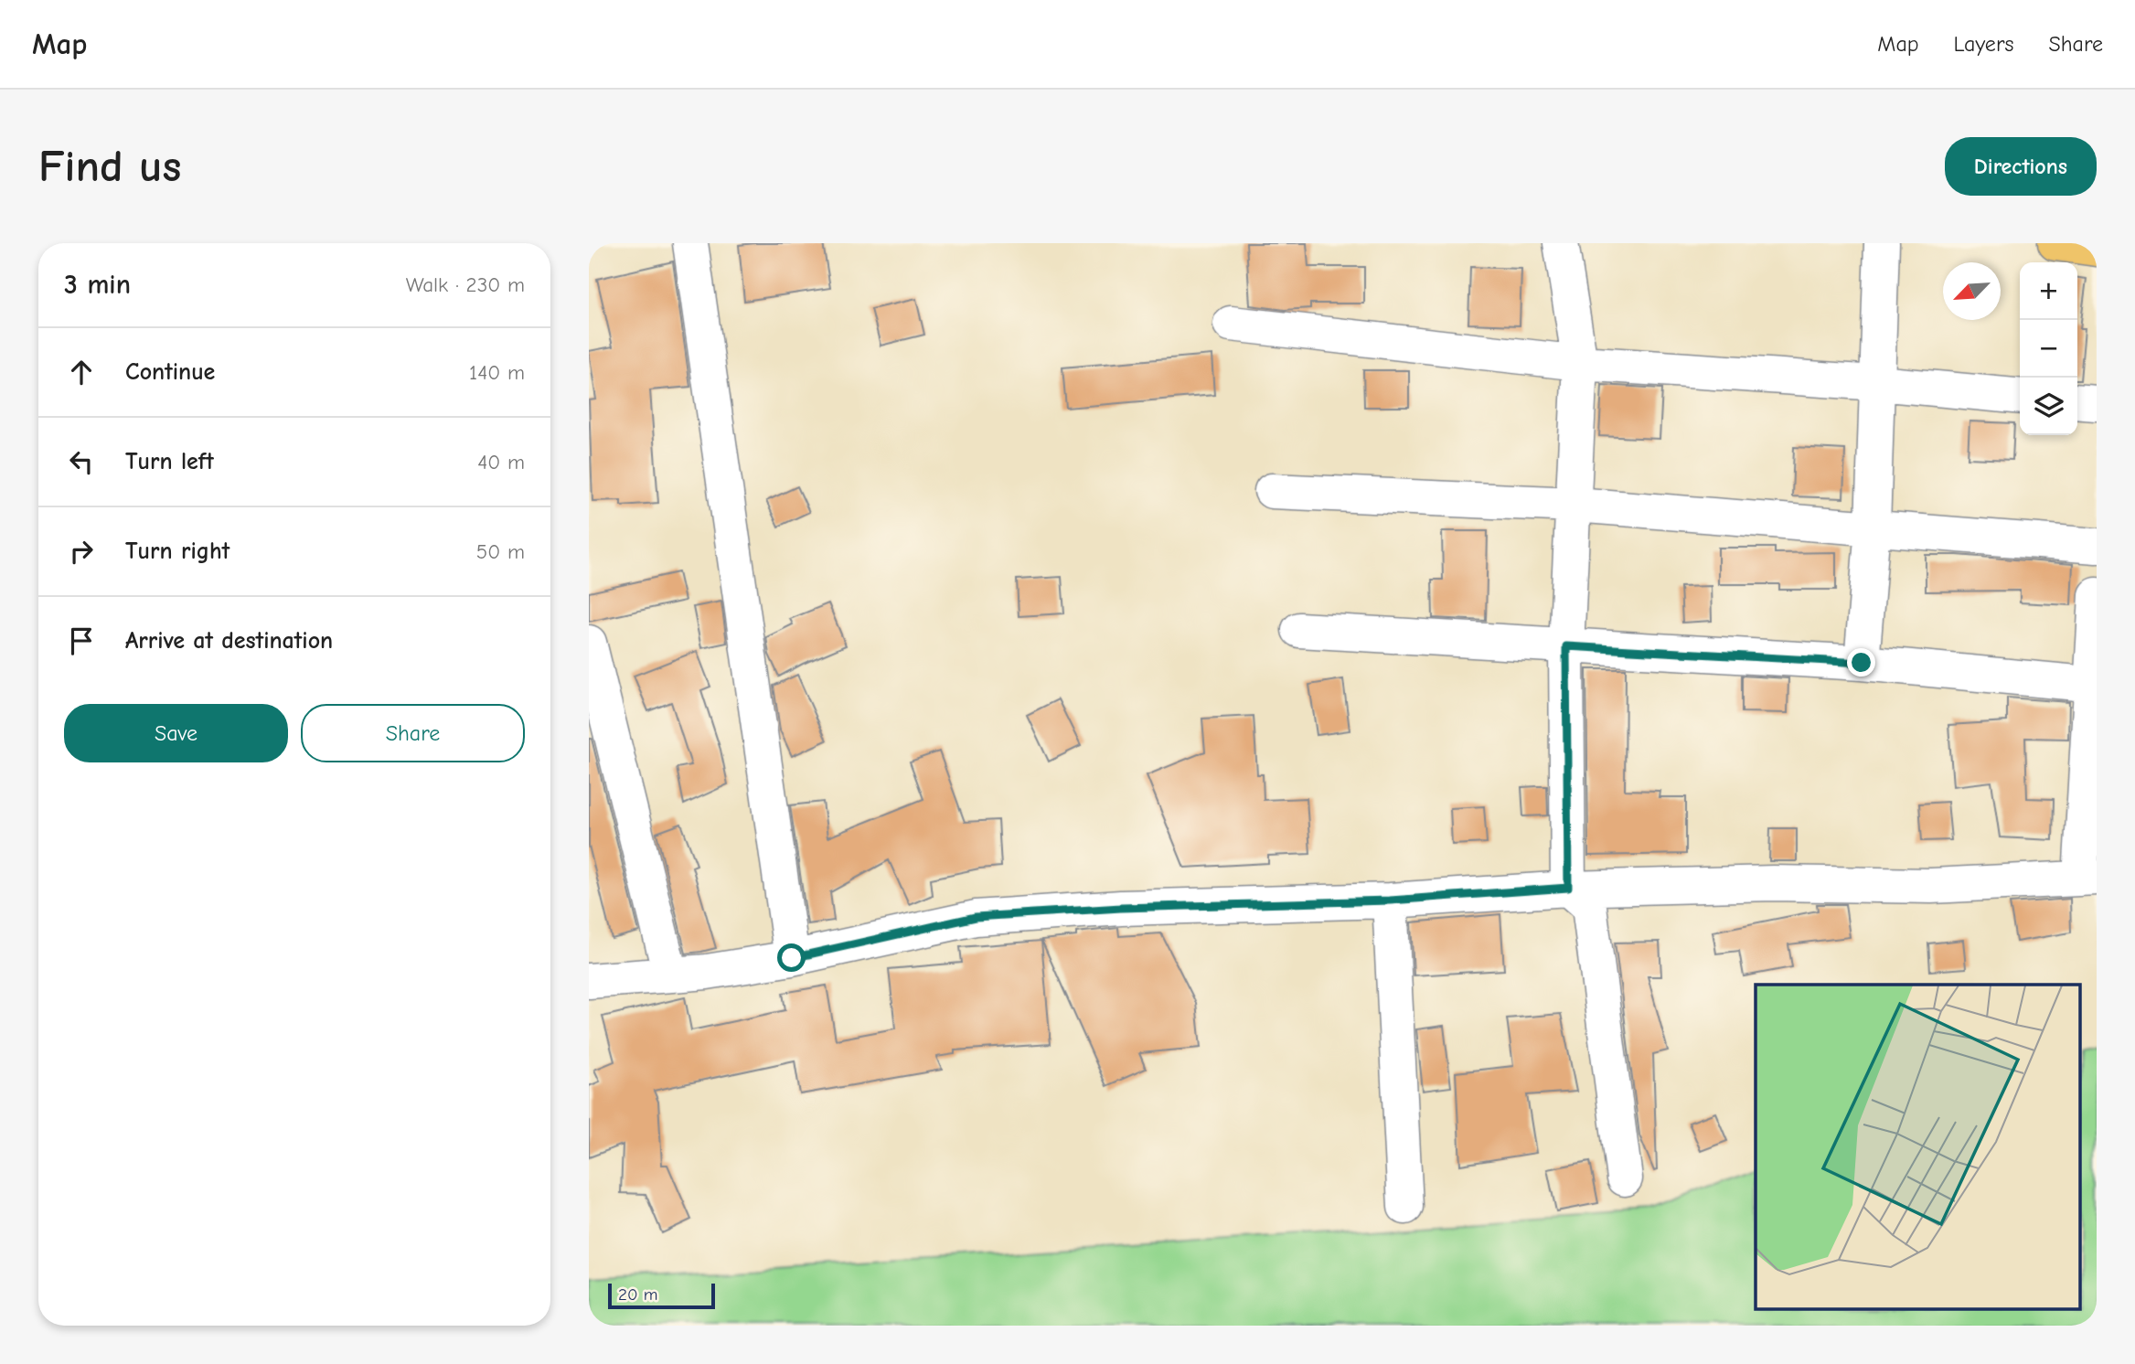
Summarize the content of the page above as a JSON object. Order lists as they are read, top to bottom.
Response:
{
  "scale_bar": "20 m",
  "north": "bottom left",
  "page": {
    "header": "Map",
    "nav": ["Map", "Layers", "Share"],
    "buttons": [
      "Directions",
      ["Save", "Share"]
    ],
    "title": "Find us",
    "heading": ["3 min", "Walk · 230 m"],
    "map_buttons": ["+", "−"],
    "list": [
      ["Continue", "140 m"],
      ["Turn left", "40 m"],
      ["Turn right", "50 m"],
      "Arrive at destination"
    ],
    "scale": "20 m"
  }
}
